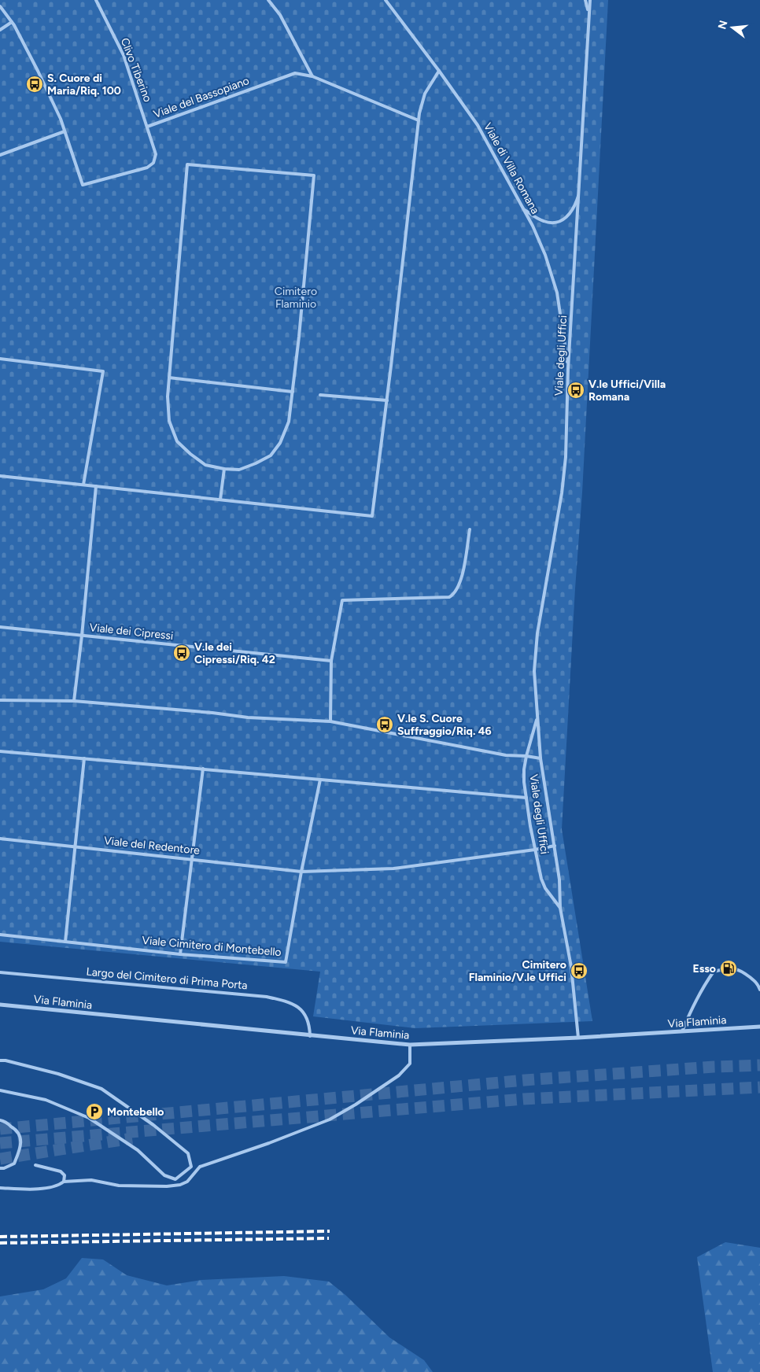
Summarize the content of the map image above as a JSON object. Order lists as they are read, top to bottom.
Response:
{
  "streets": {
    "street": ["Via Flaminia"],
    "lane": [
      "Clivo Tiberino",
      "Viale del Bassopiano",
      "Viale di Villa Romana",
      "Viale degli Uffici",
      "Viale dei Cipressi",
      "Viale del Redentore",
      "Viale Cimitero di Montebello",
      "Largo del Cimitero di Prima Porta"
    ]
  },
  "crossings": [
    ["Clivo Tiberino", "Viale del Bassopiano"],
    ["Viale di Villa Romana", "Viale degli Uffici"],
    ["Viale degli Uffici", "Via Flaminia"],
    ["Viale del Redentore", "Viale Cimitero di Montebello"],
    ["Largo del Cimitero di Prima Porta", "Via Flaminia"]
  ],
  "parks": ["Cimitero Flaminio"],
  "places": {
    "bus stop": [
      "S. Cuore di Maria/Riq. 100",
      "V.le Uffici/Villa Romana",
      "V.le dei Cipressi/Riq. 42",
      "V.le S. Cuore Suffraggio/Riq. 46",
      "Cimitero Flaminio/V.le Uffici"
    ],
    "fuel station": ["Esso"],
    "parking": ["Montebello"]
  },
  "north": "left"
}
